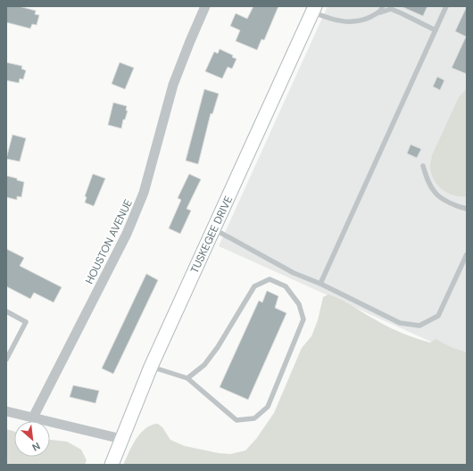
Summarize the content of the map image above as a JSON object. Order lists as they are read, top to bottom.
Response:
{
  "streets": {
    "street": ["TUSKEGEE DRIVE", "HOUSTON AVENUE"]
  },
  "north": "bottom right"
}
